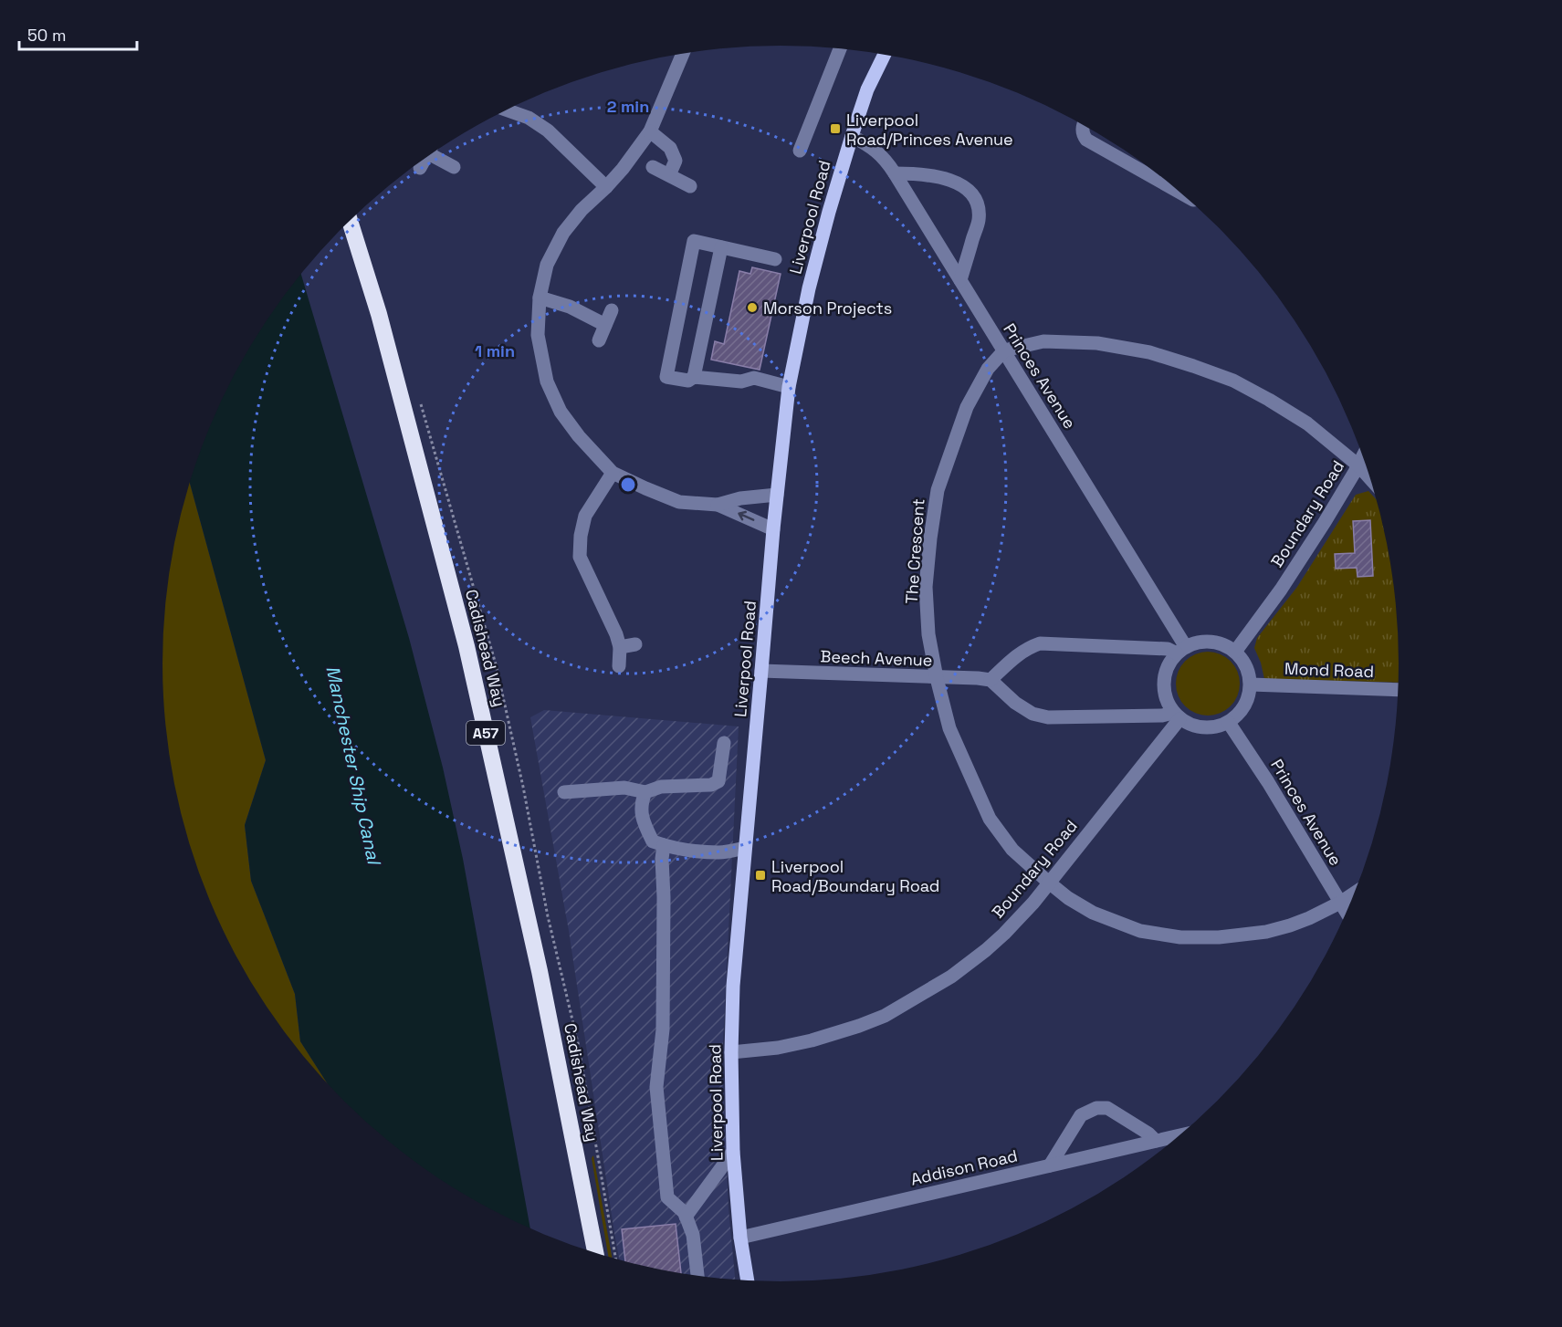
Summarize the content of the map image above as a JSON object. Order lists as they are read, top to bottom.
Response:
{
  "streets": {
    "highway": ["Cadishead Way", "A57"],
    "main road": ["Liverpool Road"],
    "street": [
      "Princes Avenue",
      "Boundary Road",
      "The Crescent",
      "Beech Avenue",
      "Mond Road",
      "Addison Road"
    ]
  },
  "crossings": [
    ["Liverpool Road", "Princes Avenue"],
    ["Liverpool Road", "Boundary Road"],
    ["Liverpool Road", "Beech Avenue"],
    ["Liverpool Road", "Addison Road"],
    ["Princes Avenue", "Boundary Road"],
    ["Princes Avenue", "The Crescent"],
    ["Princes Avenue", "Mond Road"],
    ["Boundary Road", "The Crescent"],
    ["Boundary Road", "Mond Road"],
    ["The Crescent", "Beech Avenue"]
  ],
  "water": ["Manchester Ship Canal"],
  "places": {
    "transit": ["Liverpool Road/Princes Avenue", "Liverpool Road/Boundary Road"],
    "other": ["Morson Projects"]
  },
  "scale_bar": "50 m",
  "rings": ["2 min", "1 min"]
}
